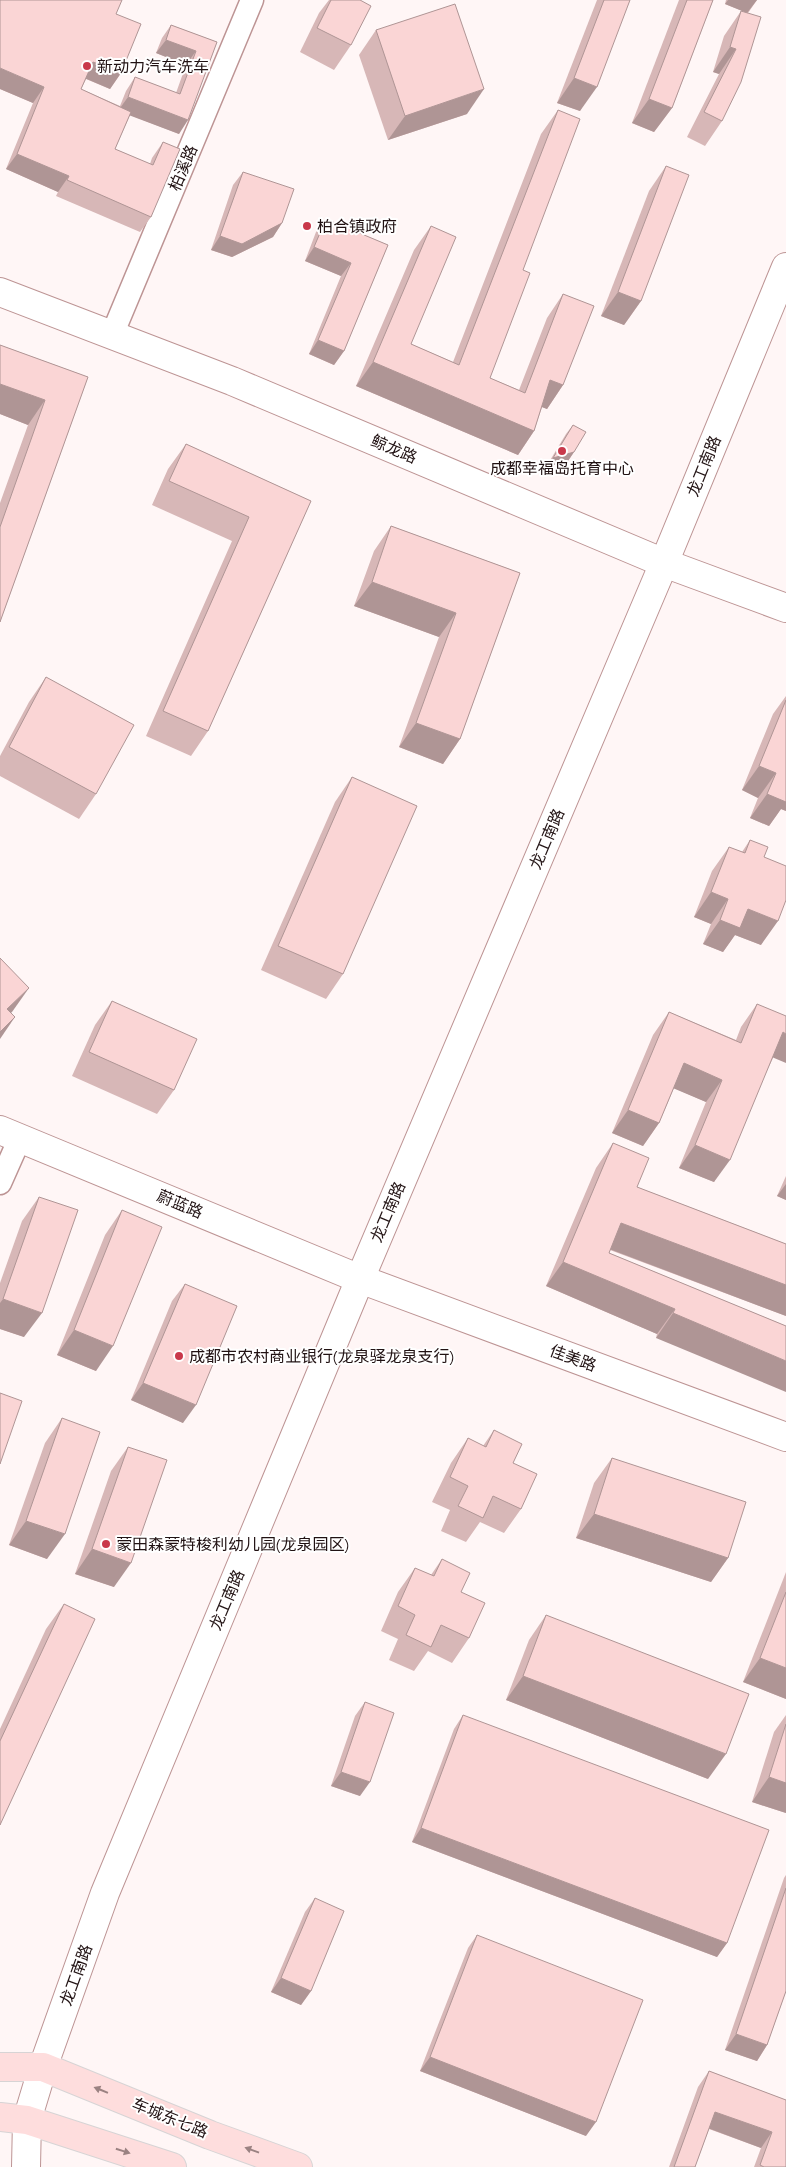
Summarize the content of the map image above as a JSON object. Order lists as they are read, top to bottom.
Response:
{
  "streets": {
    "main road": ["车城东七路"],
    "street": [
      "柏溪路",
      "鲸龙路",
      "龙工南路",
      "蔚蓝路",
      "佳美路"
    ]
  },
  "crossings": [
    ["柏溪路", "鲸龙路"],
    ["鲸龙路", "龙工南路"],
    ["龙工南路", "蔚蓝路"],
    ["龙工南路", "佳美路"],
    ["龙工南路", "车城东七路"],
    ["蔚蓝路", "佳美路"]
  ],
  "places": [
    "新动力汽车洗车",
    "柏合镇政府",
    "成都幸福岛托育中心",
    "成都市农村商业银行(龙泉驿龙泉支行)",
    "蒙田森蒙特梭利幼儿园(龙泉园区)"
  ]
}
